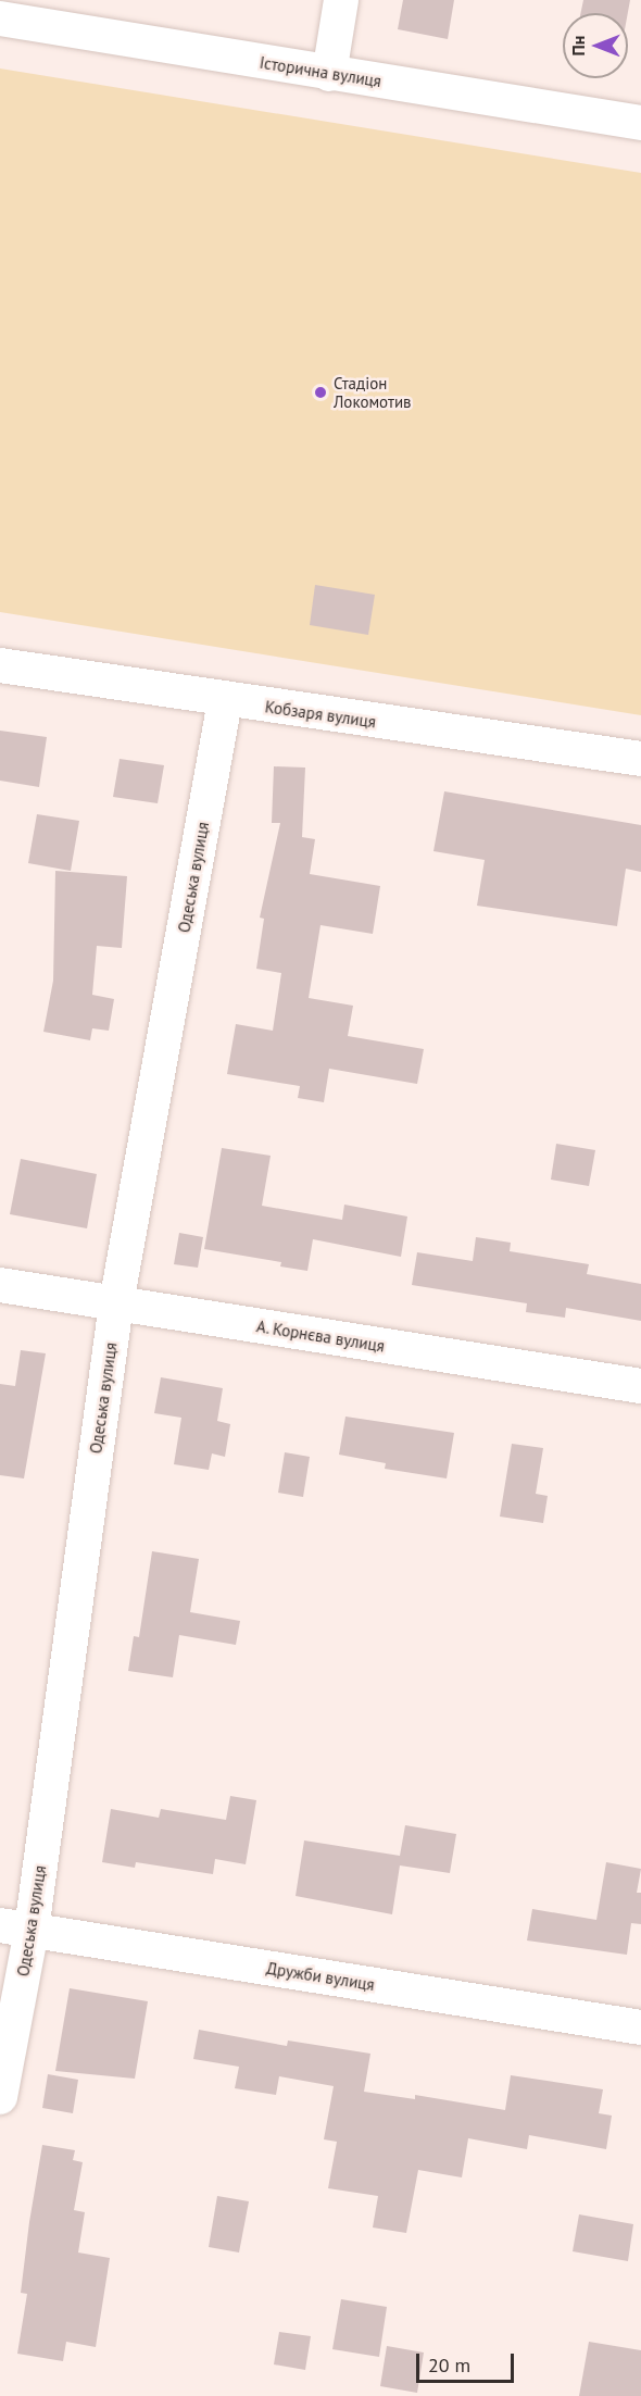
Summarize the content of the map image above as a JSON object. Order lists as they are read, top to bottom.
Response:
{
  "streets": {
    "street": [
      "Історична вулиця",
      "Кобзаря вулиця",
      "Одеська вулиця",
      "А. Корнєва вулиця",
      "Дружби вулиця"
    ]
  },
  "crossings": [
    ["Кобзаря вулиця", "Одеська вулиця"],
    ["Одеська вулиця", "А. Корнєва вулиця"],
    ["Одеська вулиця", "Дружби вулиця"]
  ],
  "places": ["Стадіон Локомотив"],
  "scale_bar": "20 m",
  "north": "left"
}
